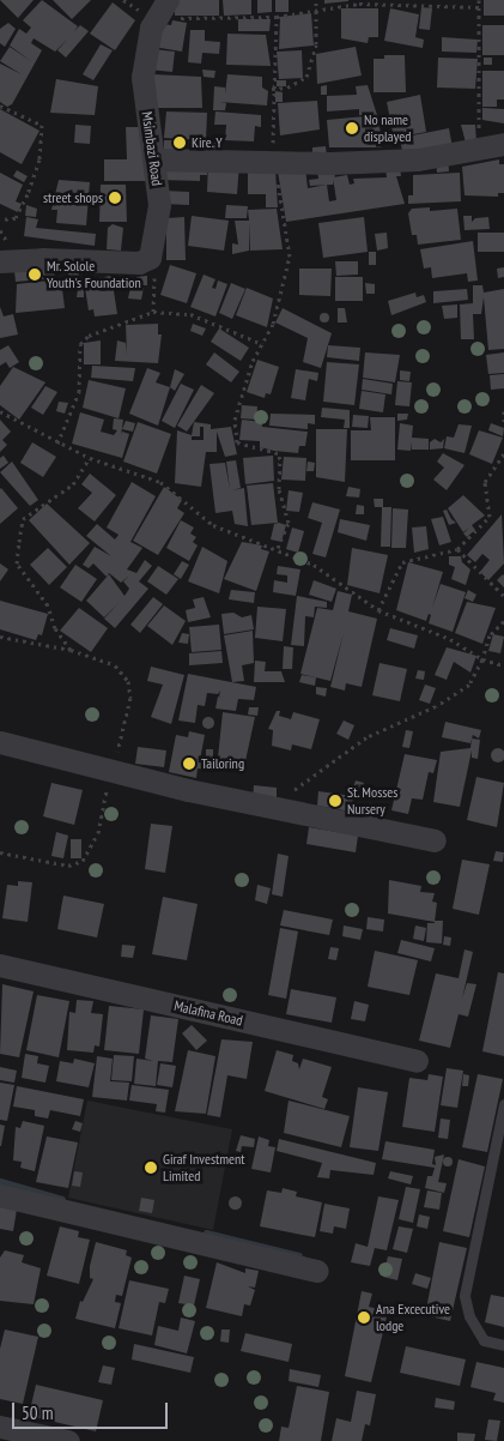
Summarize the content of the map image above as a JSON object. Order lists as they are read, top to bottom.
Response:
{
  "streets": {
    "street": ["Msimbazi Road", "Malafina Road"]
  },
  "places": [
    "No name displayed",
    "Kire. Y",
    "street shops",
    "Mr. Solole Youth's Foundation",
    "Tailoring",
    "St. Mosses Nursery",
    "Giraf Investment Limited",
    "Ana Excecutive lodge"
  ],
  "scale_bar": "50 m"
}
